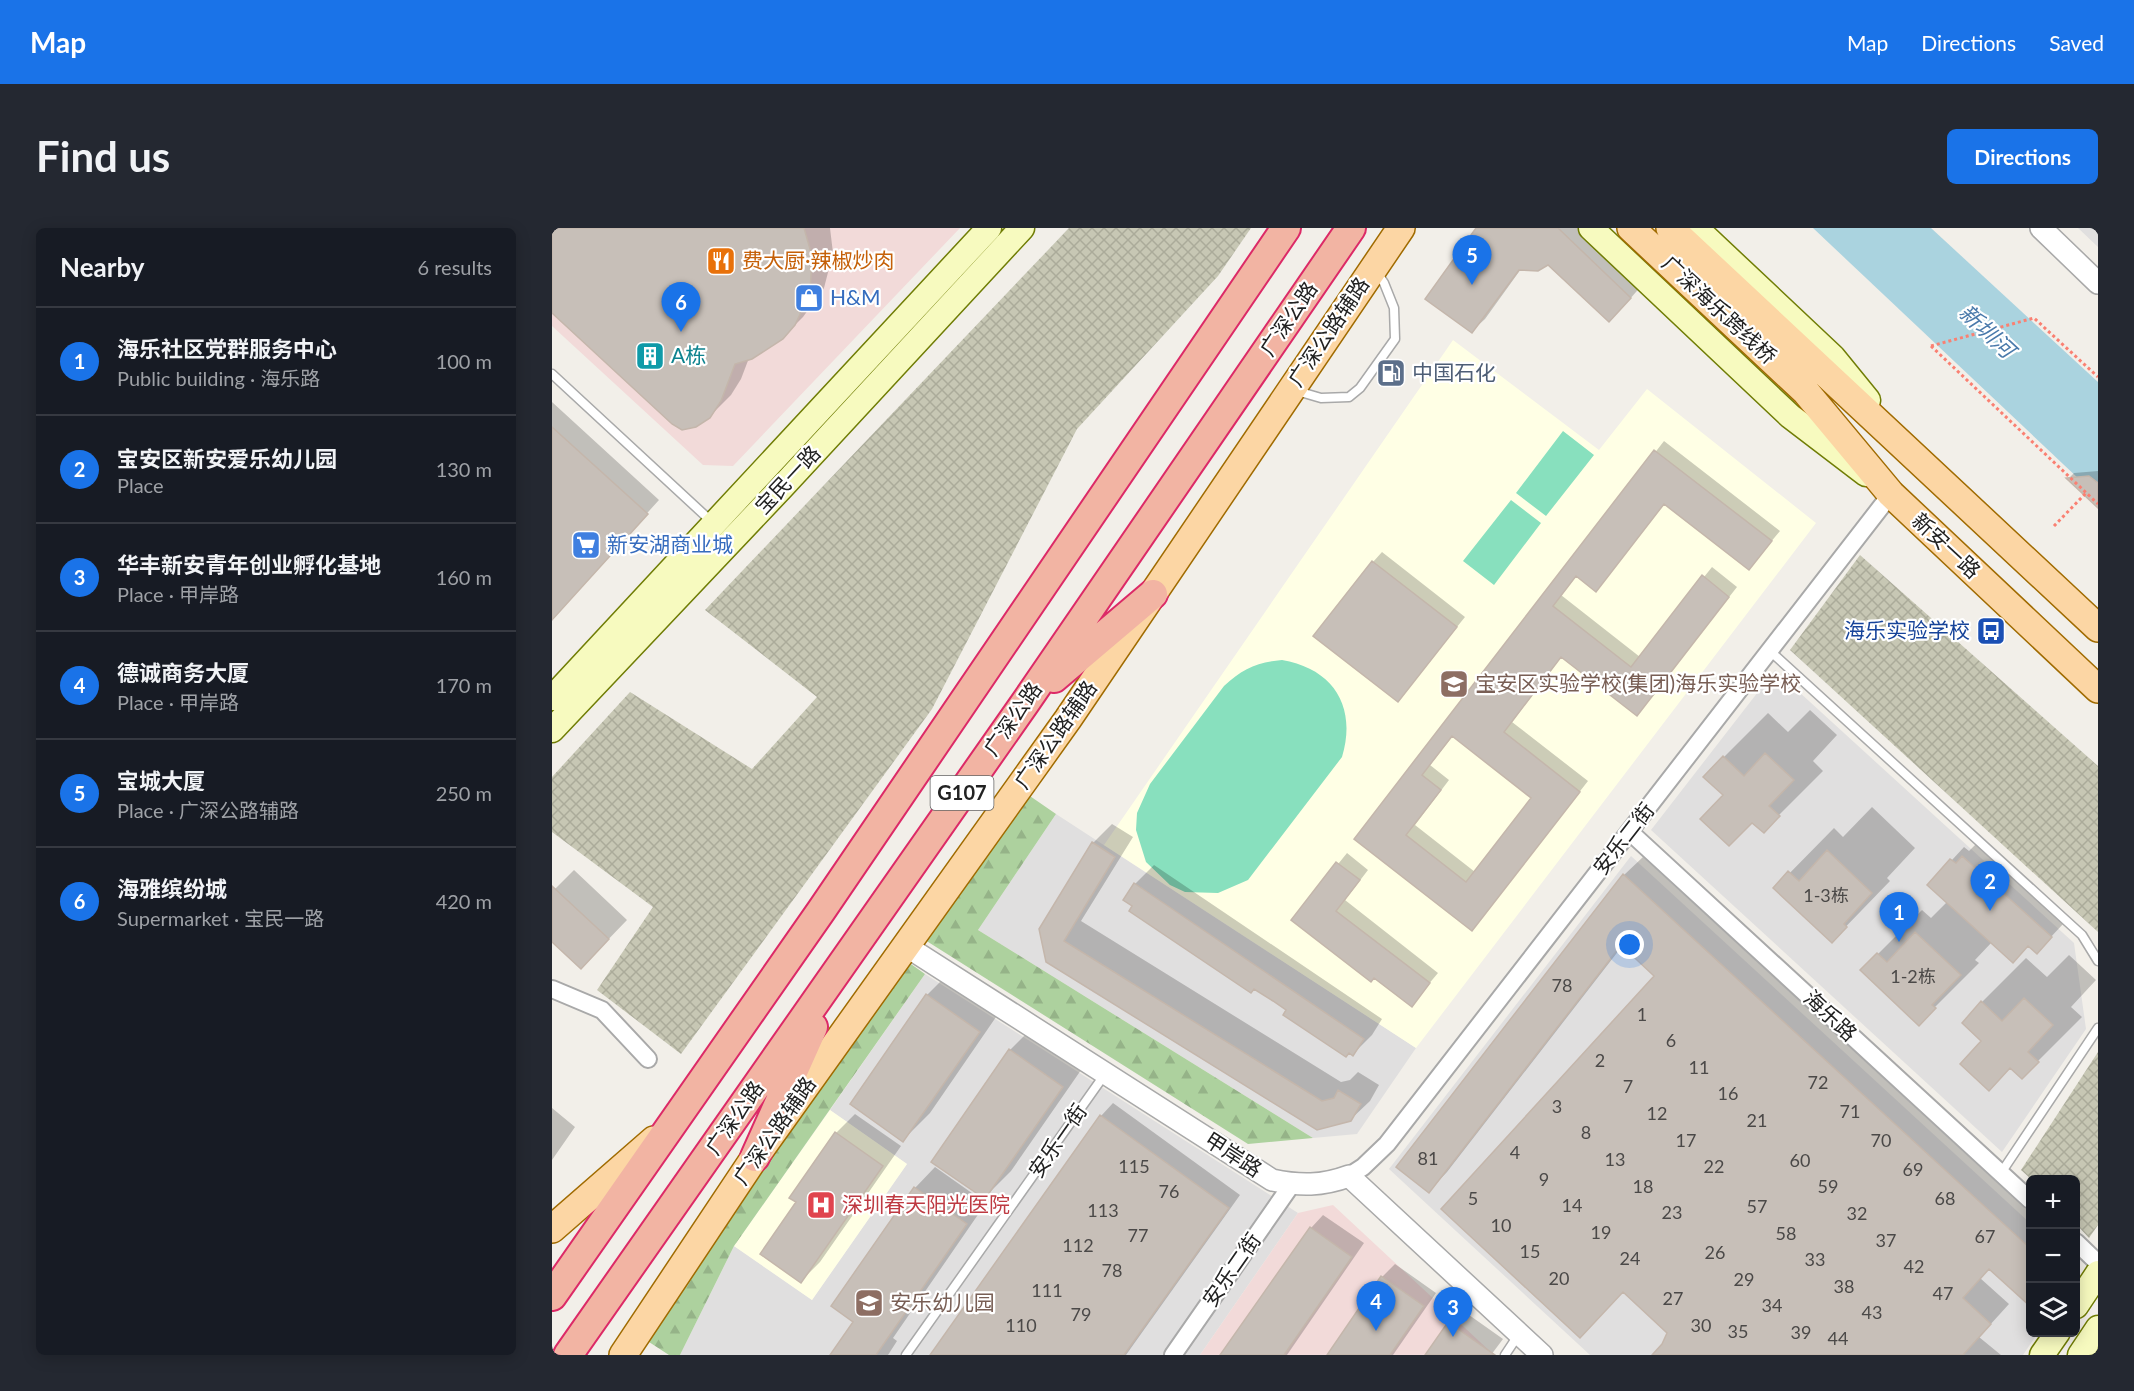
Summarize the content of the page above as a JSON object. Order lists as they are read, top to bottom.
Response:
{
  "streets": {
    "highway": ["广深公路", "G107"],
    "main road": [
      "广深海乐跨线桥",
      "广深公路辅路",
      "宝民一路",
      "新安一路"
    ],
    "street": ["安乐二街", "海乐路", "甲岸路"],
    "lane": ["安乐一街"]
  },
  "crossings": [
    ["广深海乐跨线桥", "新安一路"],
    ["广深公路辅路", "甲岸路"],
    ["新安一路", "安乐二街"],
    ["安乐二街", "海乐路"],
    ["安乐二街", "甲岸路"],
    ["安乐一街", "甲岸路"]
  ],
  "water": ["新圳河"],
  "places": {
    "restaurant": ["费大厨·辣椒炒肉"],
    "shop": ["H&M"],
    "building": ["A栋"],
    "fuel station": ["中国石化"],
    "supermarket": ["新安湖商业城"],
    "bus stop": ["海乐实验学校"],
    "school or university": ["宝安区实验学校(集团)海乐实验学校", "安乐幼儿园"],
    "hospital": ["深圳春天阳光医院"]
  },
  "house_numbers": [
    "1-3栋",
    "1-2栋",
    "78",
    "1",
    "6",
    "2",
    "11",
    "72",
    "7",
    "16",
    "3",
    "71",
    "12",
    "21",
    "8",
    "17",
    "70",
    "4",
    "81",
    "13",
    "60",
    "115",
    "22",
    "69",
    "9",
    "18",
    "59",
    "76",
    "5",
    "68",
    "14",
    "57",
    "113",
    "23",
    "32",
    "10",
    "19",
    "58",
    "77",
    "67",
    "37",
    "112",
    "15",
    "26",
    "24",
    "33",
    "42",
    "78",
    "20",
    "29",
    "38",
    "111",
    "47",
    "27",
    "34",
    "43",
    "79",
    "110",
    "30",
    "35",
    "39",
    "44"
  ],
  "page": {
    "header": "Map",
    "nav": ["Map", "Directions", "Saved"],
    "buttons": "Directions",
    "title": "Find us",
    "heading": ["Nearby", "6 results"],
    "pins": [
      "5",
      "6",
      "2",
      "1",
      "4",
      "3"
    ],
    "list": [
      {
        "mark": "1",
        "name": "海乐社区党群服务中心",
        "note": "Public building · 海乐路",
        "value": "100 m"
      },
      {
        "mark": "2",
        "name": "宝安区新安爱乐幼儿园",
        "note": "Place",
        "value": "130 m"
      },
      {
        "mark": "3",
        "name": "华丰新安青年创业孵化基地",
        "note": "Place · 甲岸路",
        "value": "160 m"
      },
      {
        "mark": "4",
        "name": "德诚商务大厦",
        "note": "Place · 甲岸路",
        "value": "170 m"
      },
      {
        "mark": "5",
        "name": "宝城大厦",
        "note": "Place · 广深公路辅路",
        "value": "250 m"
      },
      {
        "mark": "6",
        "name": "海雅缤纷城",
        "note": "Supermarket · 宝民一路",
        "value": "420 m"
      }
    ],
    "map_buttons": ["+", "−"]
  }
}
